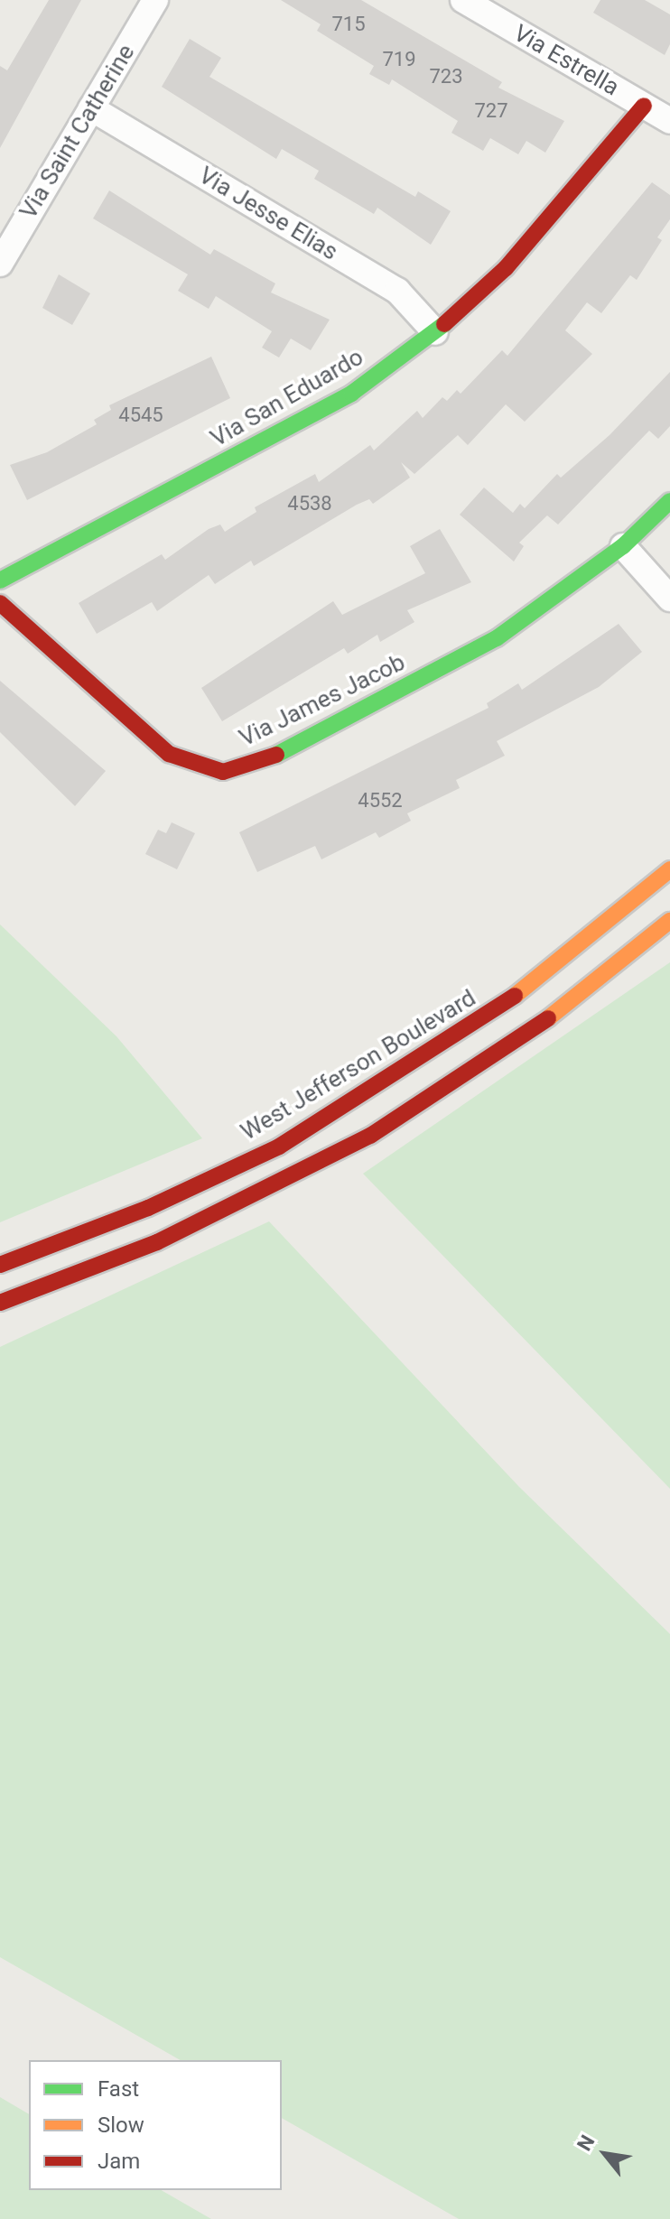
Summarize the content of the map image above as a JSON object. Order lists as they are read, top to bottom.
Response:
{
  "streets": {
    "street": [
      "Via Estrella",
      "Via Saint Catherine",
      "Via Jesse Elias",
      "Via San Eduardo",
      "Via James Jacob",
      "West Jefferson Boulevard"
    ]
  },
  "crossings": [
    ["Via Estrella", "Via San Eduardo"],
    ["Via Saint Catherine", "Via Jesse Elias"],
    ["Via Jesse Elias", "Via San Eduardo"]
  ],
  "house_numbers": [
    "715",
    "719",
    "723",
    "727",
    "4545",
    "4538",
    "4552"
  ],
  "legend": ["Fast", "Slow", "Jam"],
  "north": "top left"
}
